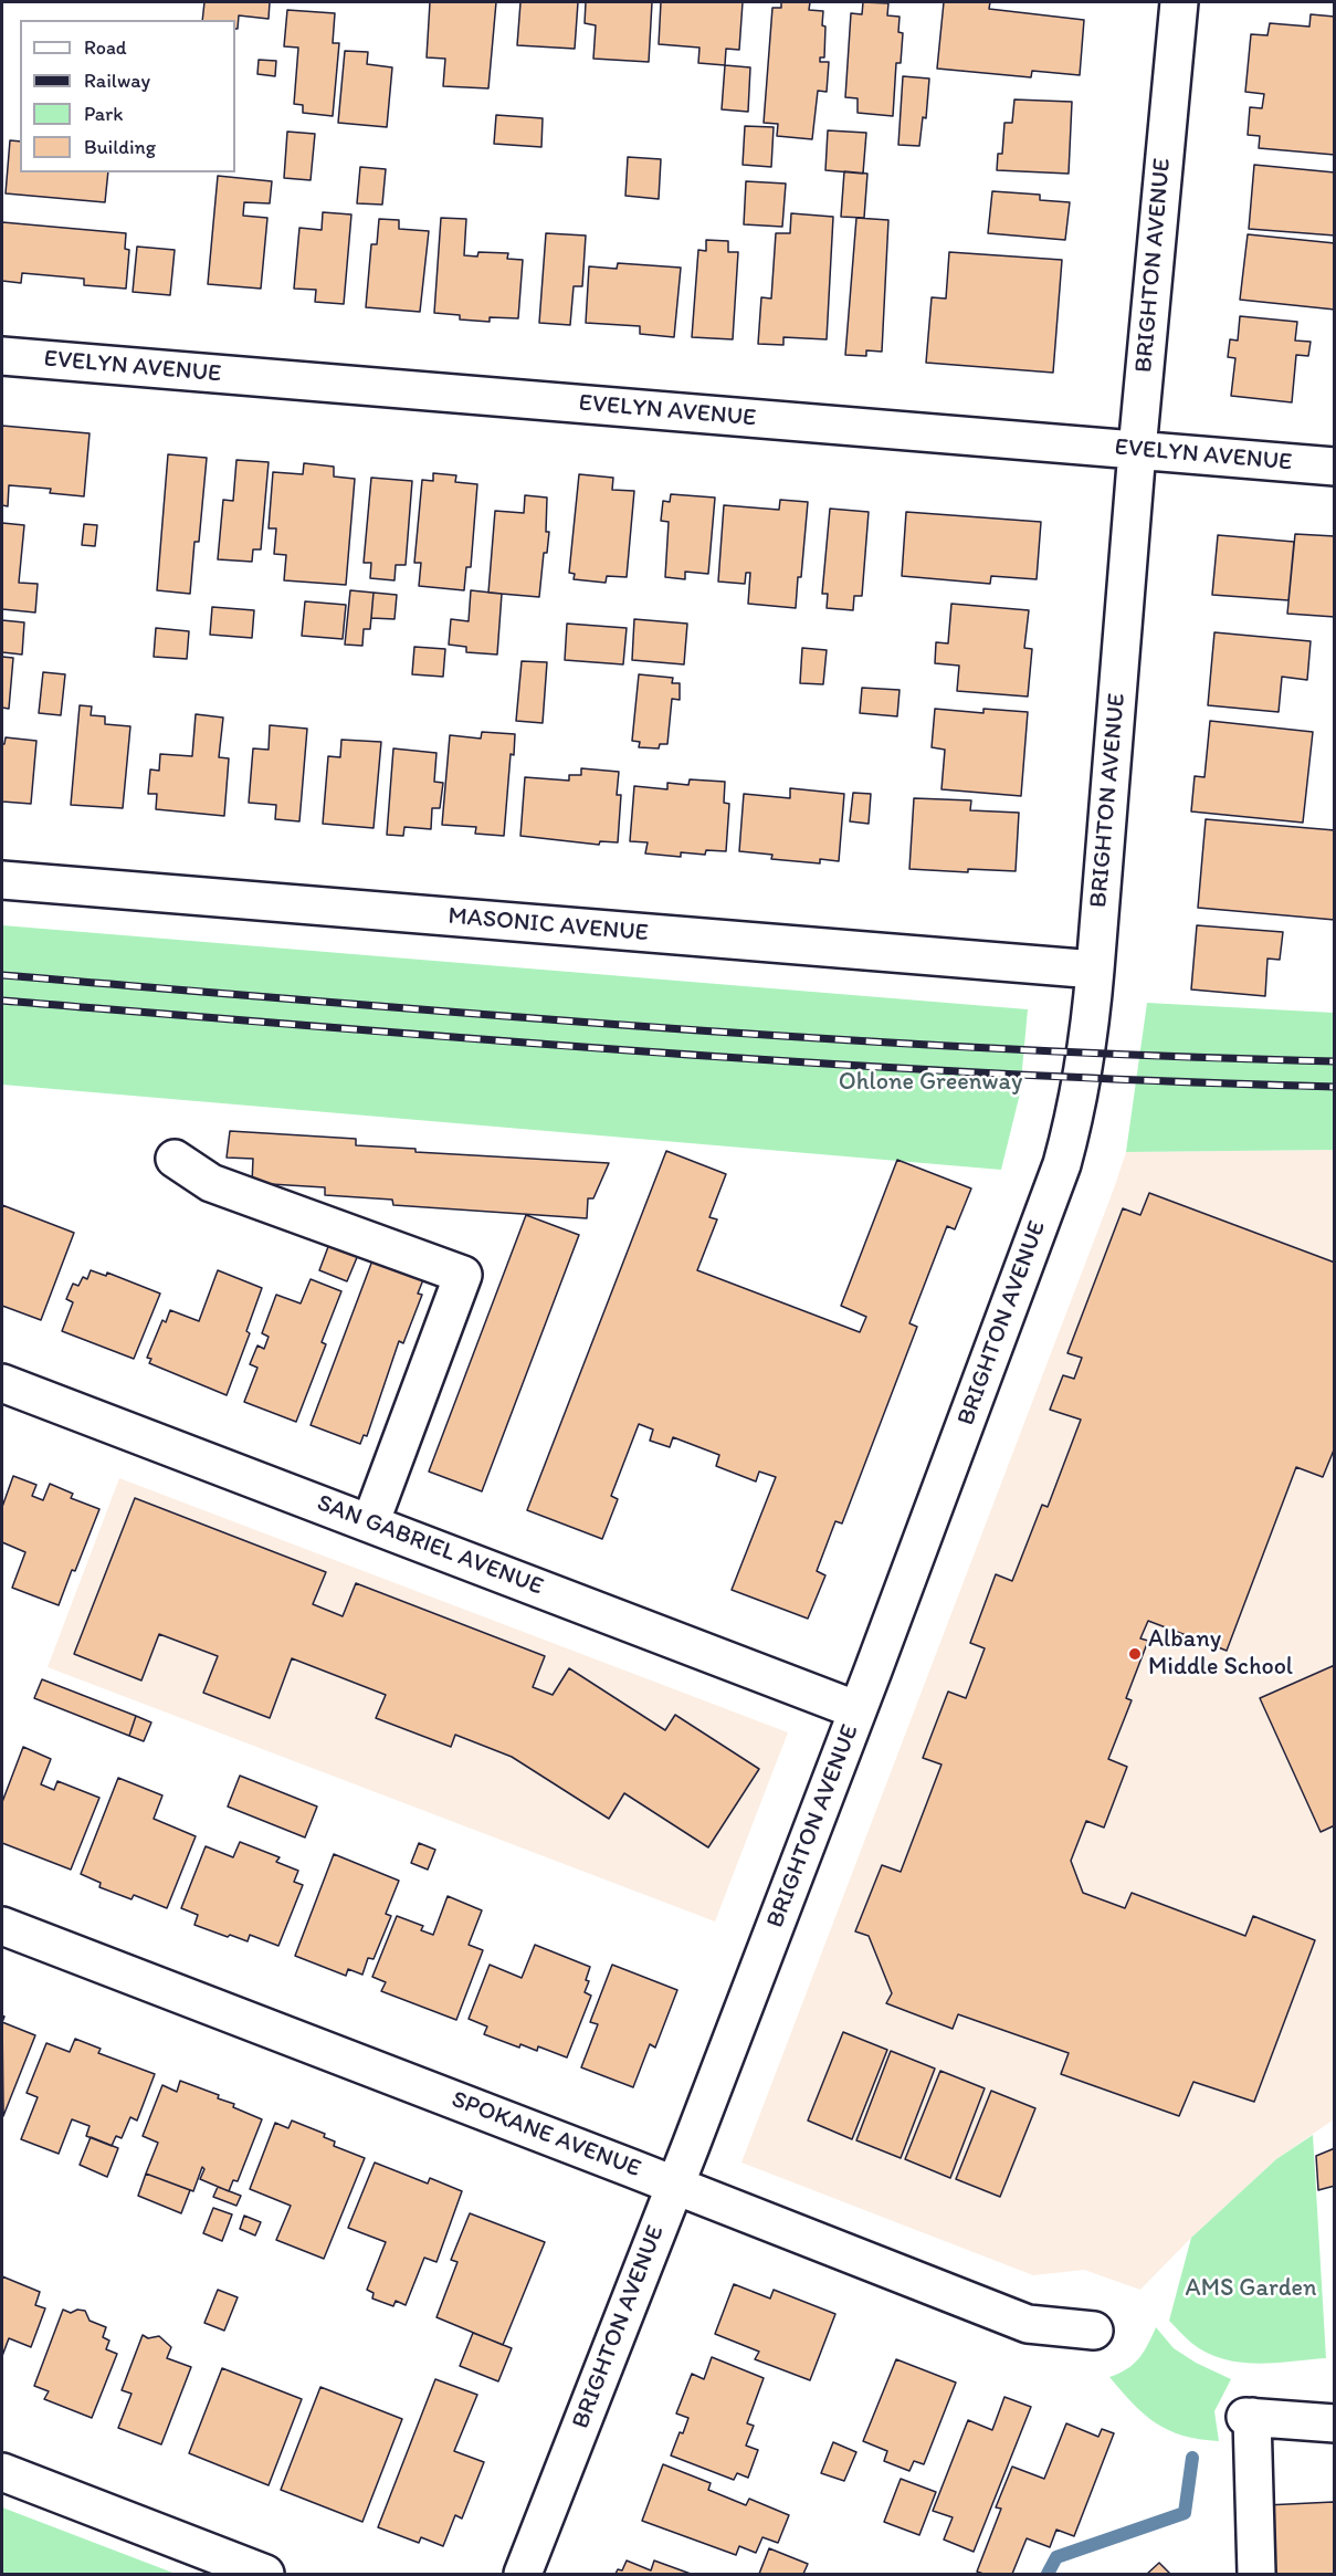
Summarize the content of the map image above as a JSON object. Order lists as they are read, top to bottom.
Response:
{
  "streets": {
    "street": [
      "BRIGHTON AVENUE",
      "EVELYN AVENUE",
      "MASONIC AVENUE",
      "SAN GABRIEL AVENUE",
      "SPOKANE AVENUE"
    ]
  },
  "crossings": [
    ["BRIGHTON AVENUE", "EVELYN AVENUE"],
    ["BRIGHTON AVENUE", "MASONIC AVENUE"],
    ["BRIGHTON AVENUE", "SAN GABRIEL AVENUE"],
    ["BRIGHTON AVENUE", "SPOKANE AVENUE"]
  ],
  "parks": ["Ohlone Greenway", "AMS Garden"],
  "places": ["Albany Middle School"],
  "legend": [
    "Road",
    "Railway",
    "Park",
    "Building"
  ]
}
